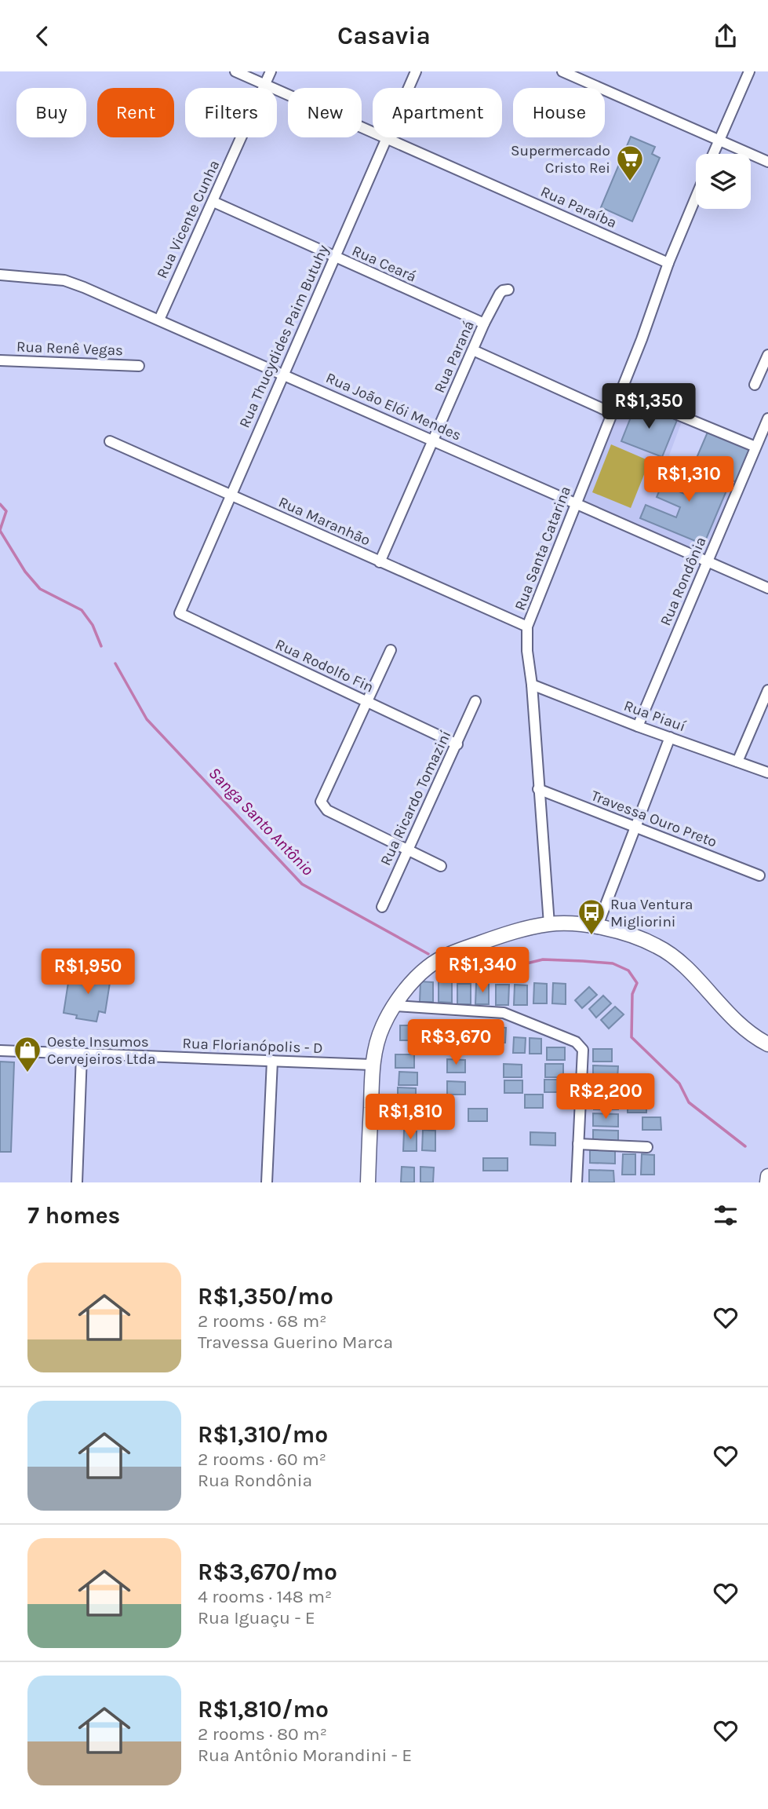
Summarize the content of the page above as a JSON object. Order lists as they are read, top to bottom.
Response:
{
  "streets": {
    "street": [
      "Rua Paraíba",
      "Rua Vicente Cunha",
      "Rua Ceará",
      "Rua Thucydides Paim Butuhy",
      "Rua Renê Vegas",
      "Rua Paraná",
      "Rua João Elói Mendes",
      "Rua Maranhão",
      "Rua Santa Catarina",
      "Rua Rondônia",
      "Rua Rodolfo Fin",
      "Rua Piauí",
      "Rua Ricardo Tomazini",
      "Travessa Ouro Preto",
      "Rua Florianópolis - D"
    ]
  },
  "crossings": [
    ["Rua Paraíba", "Rua Vicente Cunha"],
    ["Rua Paraíba", "Rua Thucydides Paim Butuhy"],
    ["Rua Paraíba", "Rua Santa Catarina"],
    ["Rua Vicente Cunha", "Rua Ceará"],
    ["Rua Vicente Cunha", "Rua João Elói Mendes"],
    ["Rua Ceará", "Rua Thucydides Paim Butuhy"],
    ["Rua Ceará", "Rua Paraná"],
    ["Rua Thucydides Paim Butuhy", "Rua João Elói Mendes"],
    ["Rua Thucydides Paim Butuhy", "Rua Maranhão"],
    ["Rua Thucydides Paim Butuhy", "Rua Rodolfo Fin"],
    ["Rua Paraná", "Rua João Elói Mendes"],
    ["Rua Paraná", "Rua Maranhão"],
    ["Rua João Elói Mendes", "Rua Santa Catarina"],
    ["Rua João Elói Mendes", "Rua Rondônia"],
    ["Rua Maranhão", "Rua Santa Catarina"],
    ["Rua Santa Catarina", "Rua Piauí"],
    ["Rua Santa Catarina", "Travessa Ouro Preto"],
    ["Rua Rondônia", "Rua Piauí"],
    ["Rua Rodolfo Fin", "Rua Ricardo Tomazini"]
  ],
  "water": ["Sanga Santo Antônio"],
  "places": {
    "supermarket": ["Supermercado Cristo Rei"],
    "bus stop": ["Rua Ventura Migliorini"],
    "shop": ["Oeste Insumos Cervejeiros Ltda"]
  },
  "page": {
    "header": "Casavia",
    "chip": [
      "Buy",
      "Rent",
      "Filters",
      "New",
      "Apartment",
      "House"
    ],
    "price": [
      "R$1,350",
      "R$1,310",
      "R$1,340",
      "R$1,950",
      "R$3,670",
      "R$2,200",
      "R$1,810"
    ],
    "heading": "7 homes",
    "list": [
      {
        "name": "R$1,350/mo",
        "note": "2 rooms · 68 m² · Travessa Guerino Marca"
      },
      {
        "name": "R$1,310/mo",
        "note": "2 rooms · 60 m² · Rua Rondônia"
      },
      {
        "name": "R$3,670/mo",
        "note": "4 rooms · 148 m² · Rua Iguaçu - E"
      },
      {
        "name": "R$1,810/mo",
        "note": "2 rooms · 80 m² · Rua Antônio Morandini - E"
      }
    ]
  }
}
